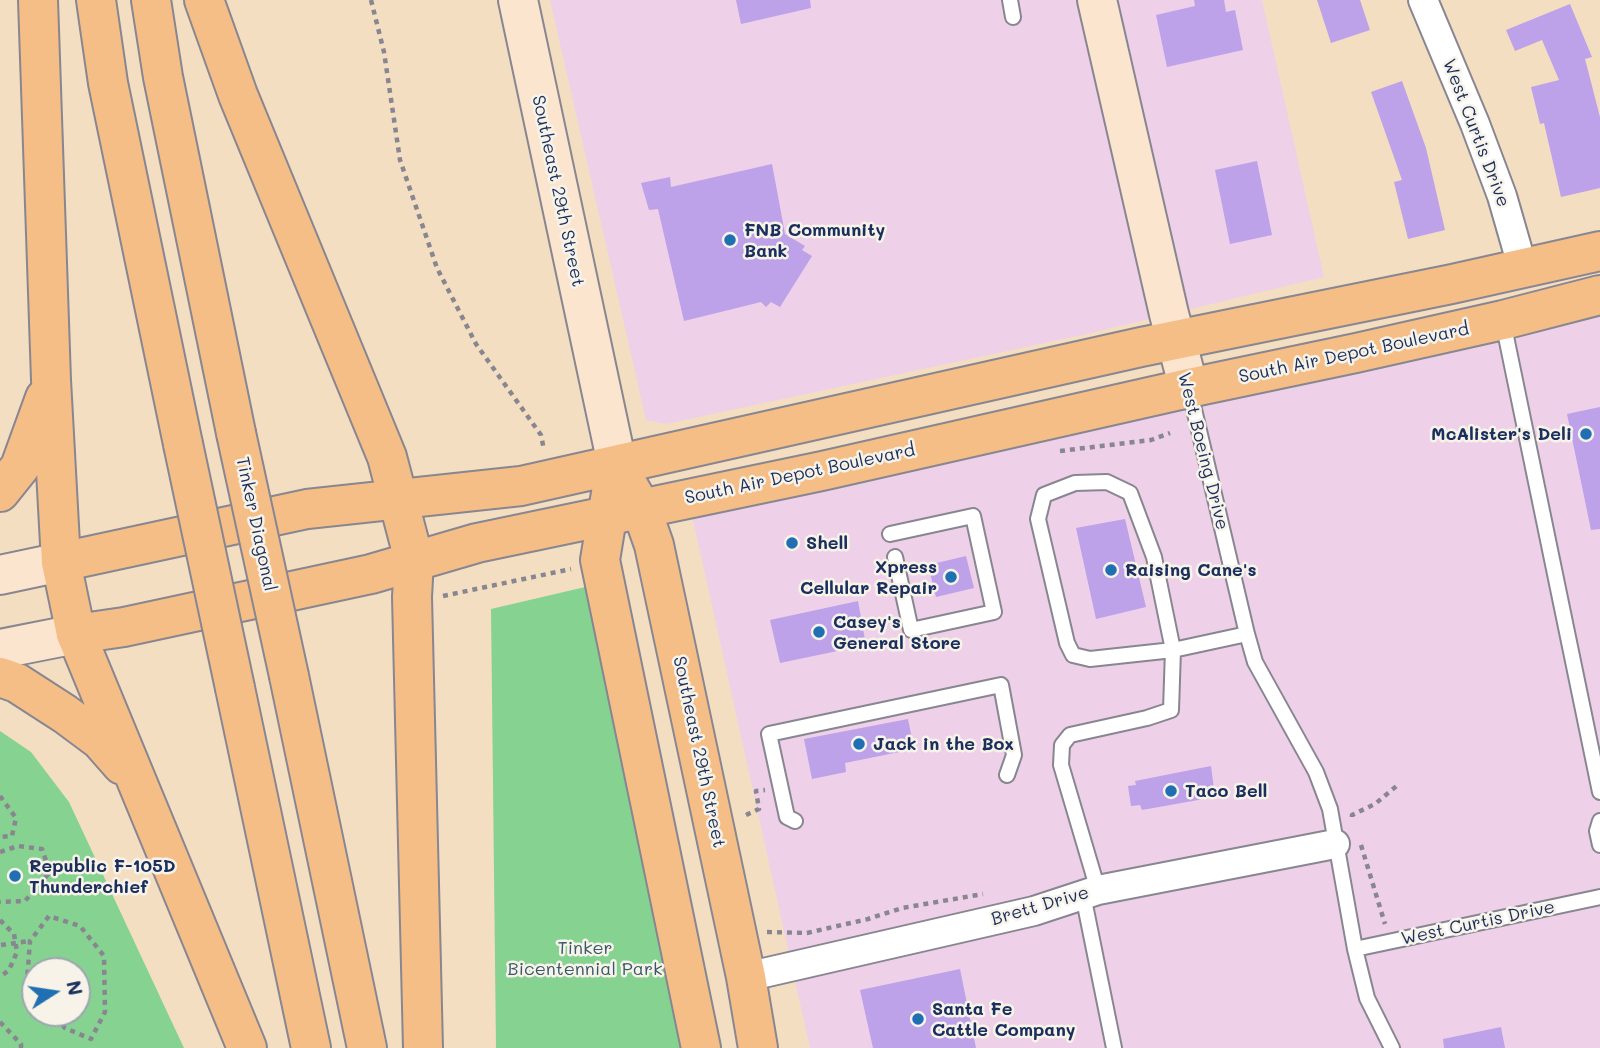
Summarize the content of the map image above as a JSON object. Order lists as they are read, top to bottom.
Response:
{
  "streets": {
    "main road": [
      "Southeast 29th Street",
      "South Air Depot Boulevard",
      "West Boeing Drive",
      "Tinker Diagonal"
    ],
    "street": ["West Curtis Drive", "Brett Drive"]
  },
  "crossings": [
    ["West Curtis Drive", "South Air Depot Boulevard"],
    ["West Curtis Drive", "West Boeing Drive"],
    ["Southeast 29th Street", "South Air Depot Boulevard"],
    ["Southeast 29th Street", "Brett Drive"],
    ["South Air Depot Boulevard", "West Boeing Drive"],
    ["West Boeing Drive", "Brett Drive"]
  ],
  "parks": ["Tinker Bicentennial Park"],
  "places": [
    "FNB Community Bank",
    "McAlister's Deli",
    "Shell",
    "Raising Cane's",
    "Xpress Cellular Repair",
    "Casey's General Store",
    "Jack in the Box",
    "Taco Bell",
    "Republic F-105D Thunderchief",
    "Santa Fe Cattle Company"
  ],
  "north": "right"
}
